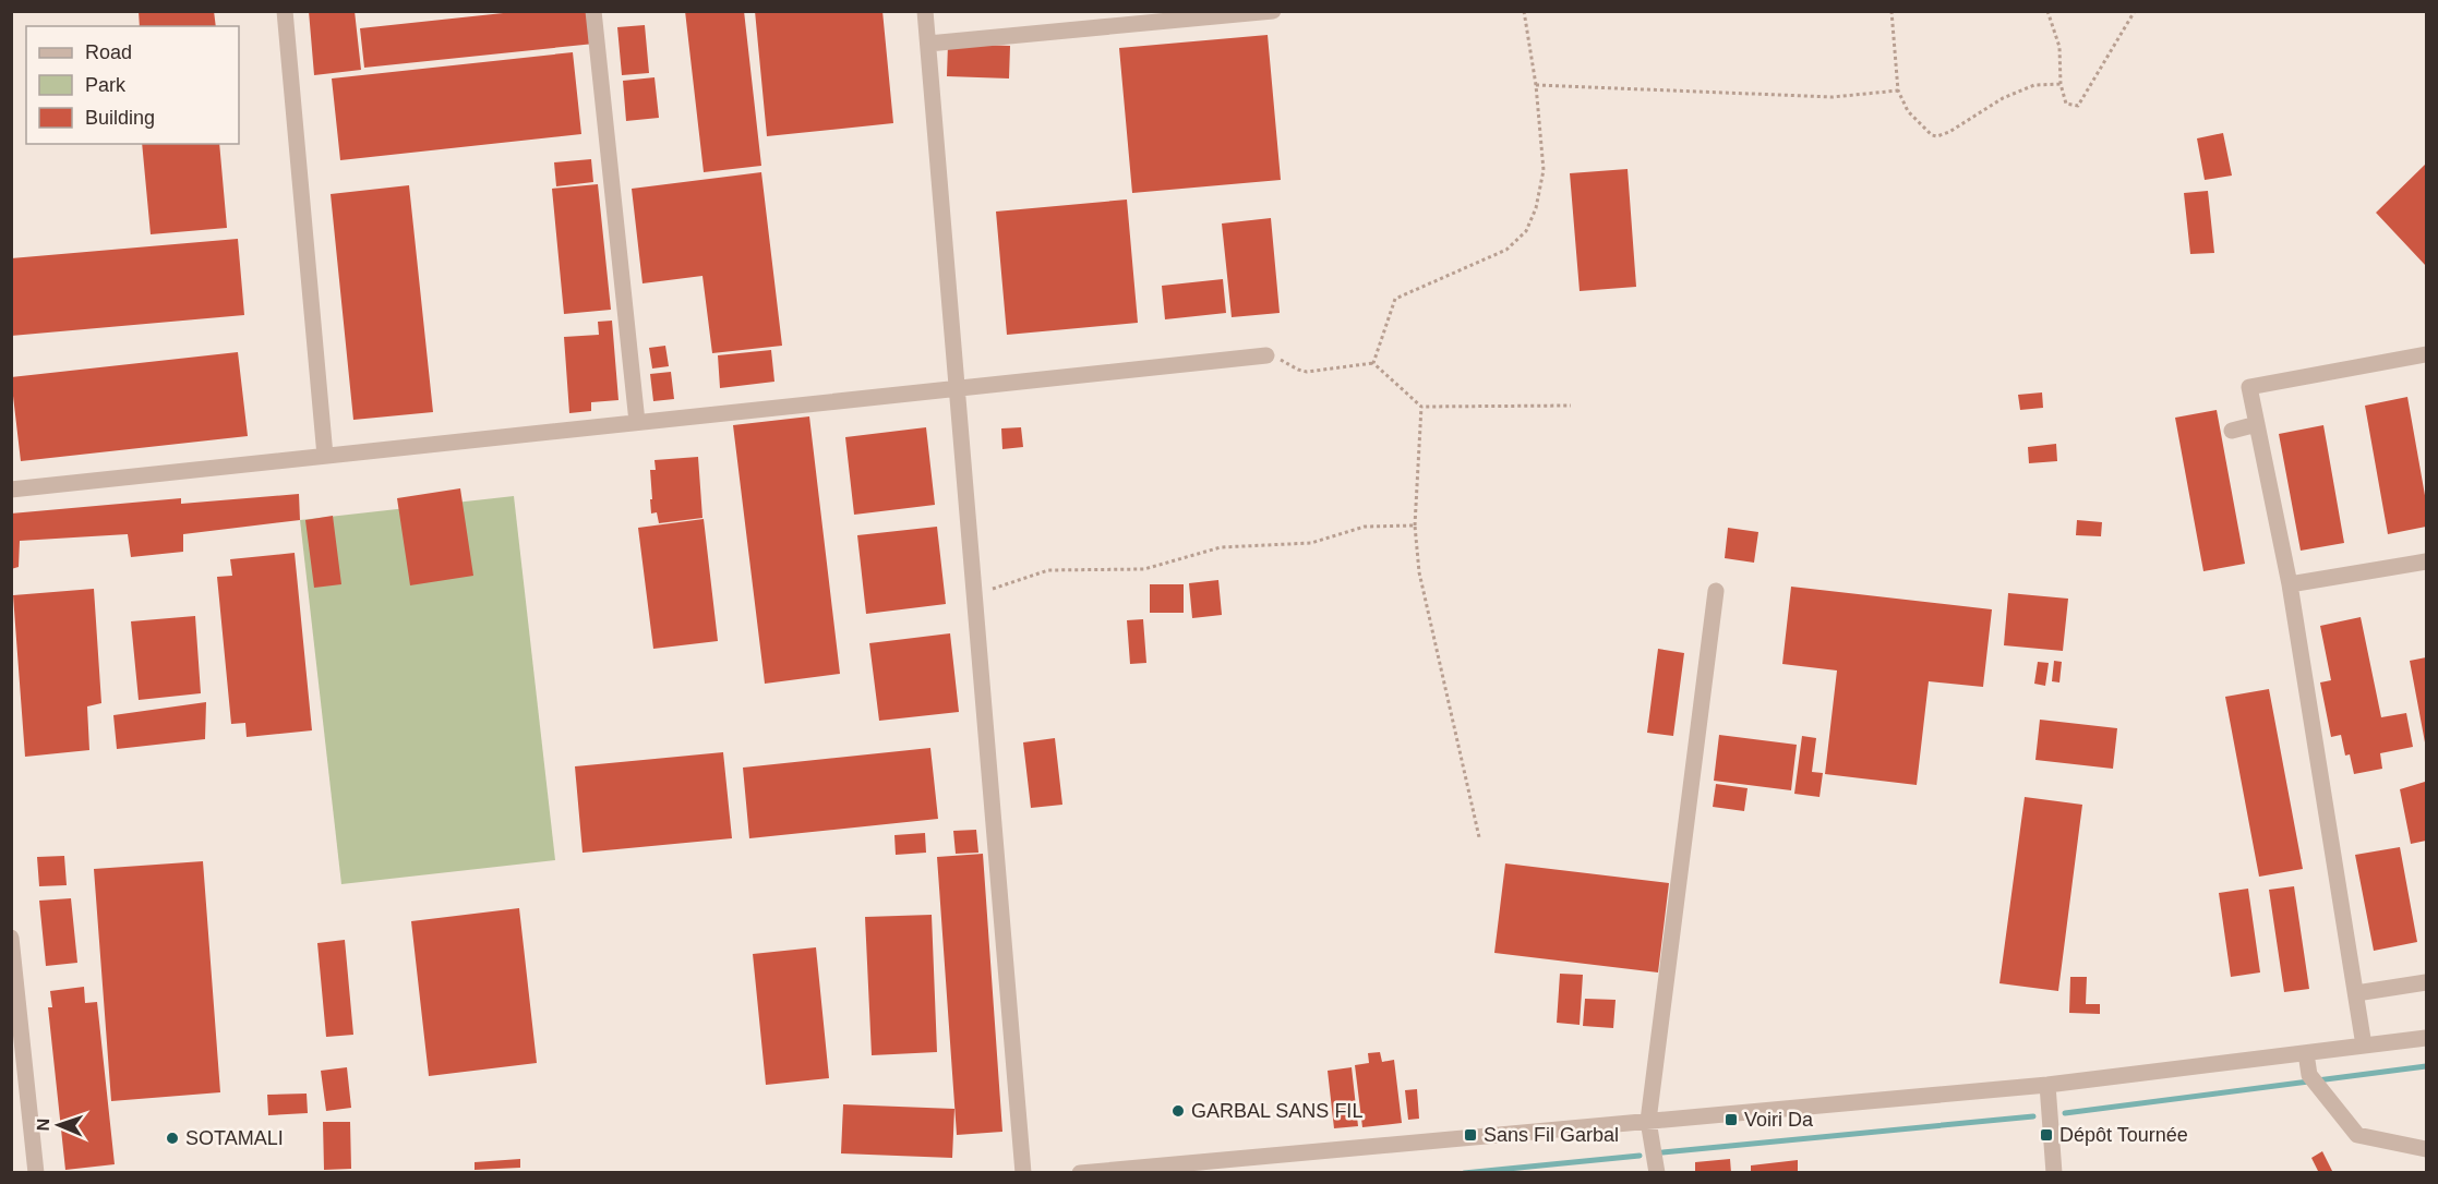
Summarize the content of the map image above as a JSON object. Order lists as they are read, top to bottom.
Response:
{
  "places": {
    "other": ["GARBAL SANS FIL", "SOTAMALI"],
    "transit": ["Voiri Da", "Sans Fil Garbal", "Dépôt Tournée"]
  },
  "legend": ["Road", "Park", "Building"],
  "north": "left"
}
